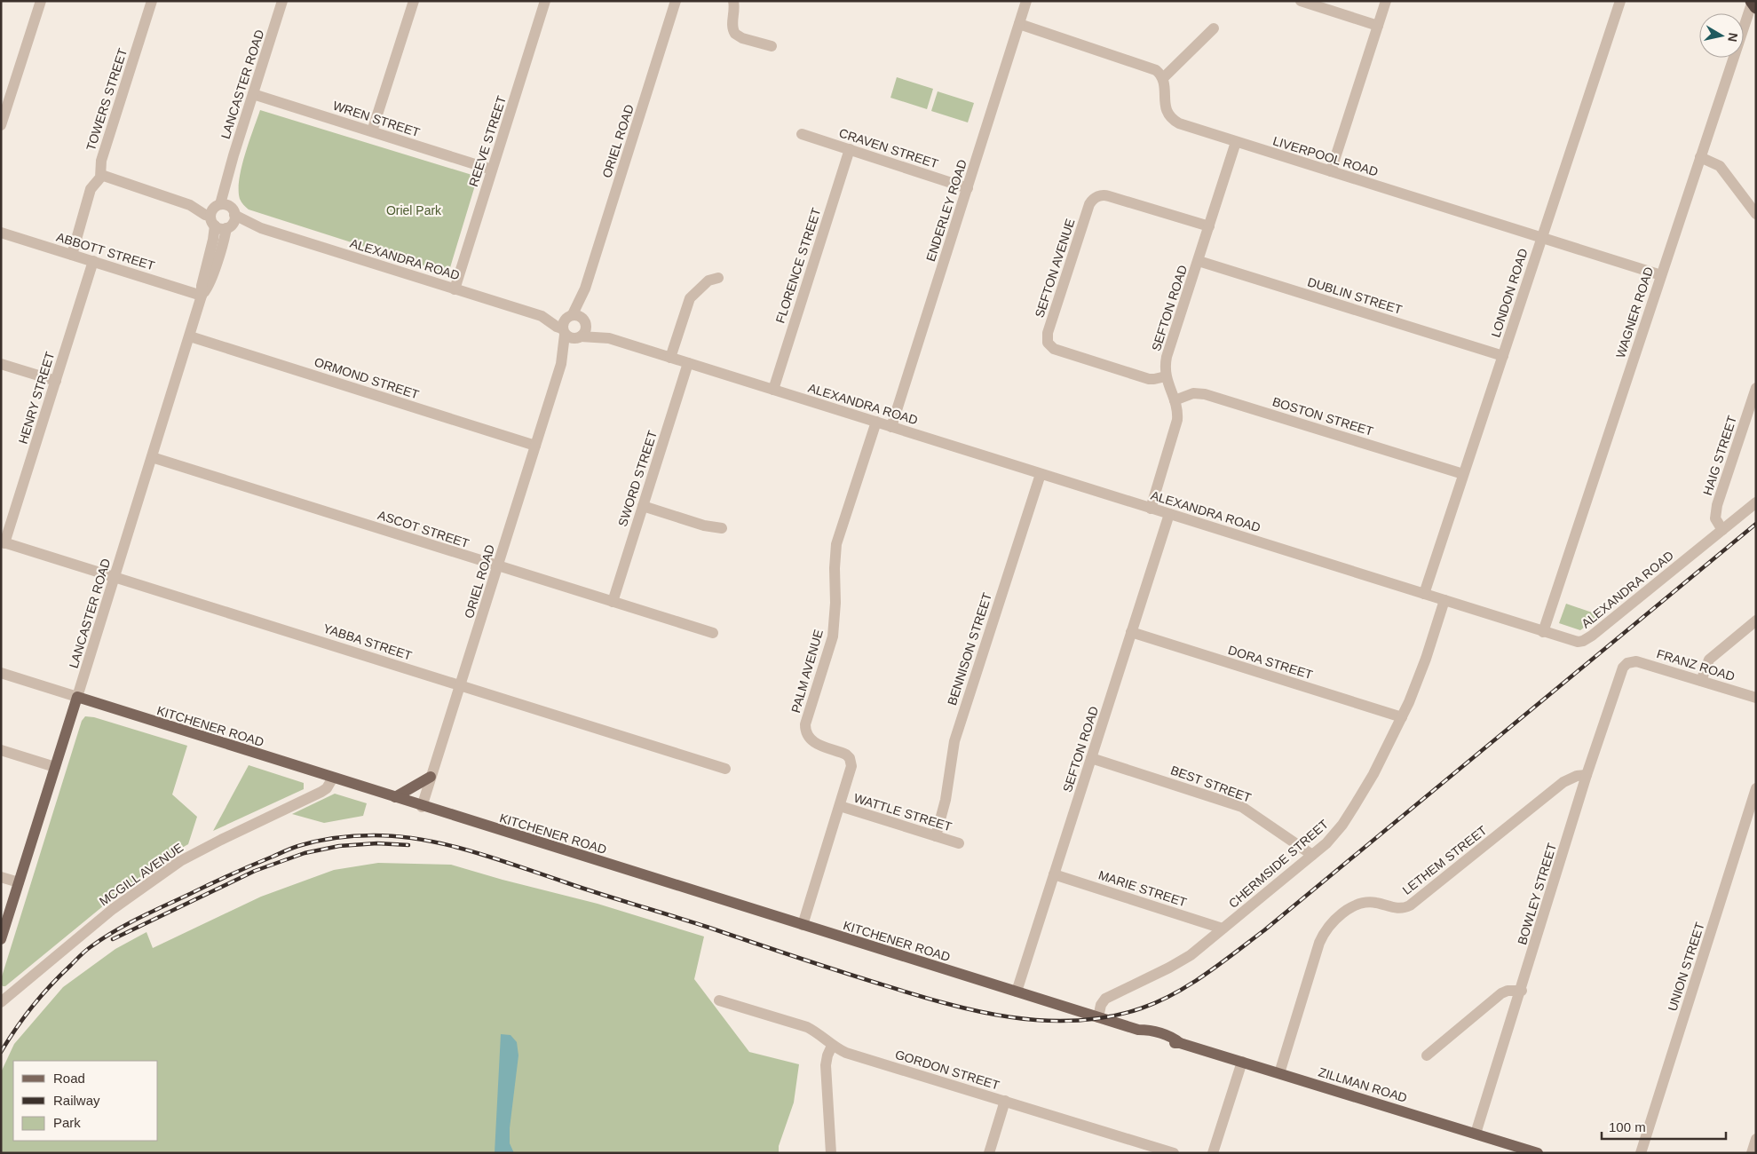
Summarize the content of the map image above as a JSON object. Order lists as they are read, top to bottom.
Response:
{
  "streets": {
    "main road": ["LANCASTER ROAD", "KITCHENER ROAD", "ZILLMAN ROAD"],
    "street": [
      "TOWERS STREET",
      "WREN STREET",
      "REEVE STREET",
      "ORIEL ROAD",
      "CRAVEN STREET",
      "LIVERPOOL ROAD",
      "ENDERLEY ROAD",
      "ABBOTT STREET",
      "ALEXANDRA ROAD",
      "FLORENCE STREET",
      "SEFTON AVENUE",
      "LONDON ROAD",
      "DUBLIN STREET",
      "SEFTON ROAD",
      "WAGNER ROAD",
      "ORMOND STREET",
      "HENRY STREET",
      "BOSTON STREET",
      "HAIG STREET",
      "SWORD STREET",
      "ASCOT STREET",
      "YABBA STREET",
      "BENNISON STREET",
      "DORA STREET",
      "FRANZ ROAD",
      "PALM AVENUE",
      "BEST STREET",
      "WATTLE STREET",
      "LETHEM STREET",
      "CHERMSIDE STREET",
      "MCGILL AVENUE",
      "MARIE STREET",
      "BOWLEY STREET",
      "UNION STREET",
      "GORDON STREET"
    ]
  },
  "crossings": [
    ["LANCASTER ROAD", "WREN STREET"],
    ["LANCASTER ROAD", "ABBOTT STREET"],
    ["LANCASTER ROAD", "ALEXANDRA ROAD"],
    ["LANCASTER ROAD", "ORMOND STREET"],
    ["LANCASTER ROAD", "ASCOT STREET"],
    ["LANCASTER ROAD", "YABBA STREET"],
    ["LANCASTER ROAD", "KITCHENER ROAD"],
    ["TOWERS STREET", "ABBOTT STREET"],
    ["TOWERS STREET", "ALEXANDRA ROAD"],
    ["WREN STREET", "REEVE STREET"],
    ["REEVE STREET", "ALEXANDRA ROAD"],
    ["ORIEL ROAD", "ALEXANDRA ROAD"],
    ["ORIEL ROAD", "ORMOND STREET"],
    ["ORIEL ROAD", "ASCOT STREET"],
    ["ORIEL ROAD", "YABBA STREET"],
    ["ORIEL ROAD", "KITCHENER ROAD"],
    ["CRAVEN STREET", "ENDERLEY ROAD"],
    ["CRAVEN STREET", "FLORENCE STREET"],
    ["LIVERPOOL ROAD", "LONDON ROAD"],
    ["LIVERPOOL ROAD", "SEFTON ROAD"],
    ["LIVERPOOL ROAD", "WAGNER ROAD"],
    ["ENDERLEY ROAD", "ALEXANDRA ROAD"],
    ["ABBOTT STREET", "HENRY STREET"],
    ["ALEXANDRA ROAD", "FLORENCE STREET"],
    ["ALEXANDRA ROAD", "LONDON ROAD"],
    ["ALEXANDRA ROAD", "SEFTON ROAD"],
    ["ALEXANDRA ROAD", "WAGNER ROAD"],
    ["ALEXANDRA ROAD", "HAIG STREET"],
    ["ALEXANDRA ROAD", "SWORD STREET"],
    ["ALEXANDRA ROAD", "BENNISON STREET"],
    ["ALEXANDRA ROAD", "PALM AVENUE"],
    ["ALEXANDRA ROAD", "CHERMSIDE STREET"],
    ["SEFTON AVENUE", "SEFTON ROAD"],
    ["LONDON ROAD", "DUBLIN STREET"],
    ["LONDON ROAD", "BOSTON STREET"],
    ["DUBLIN STREET", "SEFTON ROAD"],
    ["SEFTON ROAD", "BOSTON STREET"],
    ["SEFTON ROAD", "DORA STREET"],
    ["SEFTON ROAD", "KITCHENER ROAD"],
    ["SEFTON ROAD", "BEST STREET"],
    ["SEFTON ROAD", "MARIE STREET"],
    ["HENRY STREET", "YABBA STREET"],
    ["SWORD STREET", "ASCOT STREET"],
    ["BENNISON STREET", "WATTLE STREET"],
    ["DORA STREET", "CHERMSIDE STREET"],
    ["FRANZ ROAD", "BOWLEY STREET"],
    ["PALM AVENUE", "KITCHENER ROAD"],
    ["PALM AVENUE", "WATTLE STREET"],
    ["KITCHENER ROAD", "CHERMSIDE STREET"],
    ["KITCHENER ROAD", "MCGILL AVENUE"],
    ["KITCHENER ROAD", "ZILLMAN ROAD"],
    ["BEST STREET", "CHERMSIDE STREET"],
    ["LETHEM STREET", "BOWLEY STREET"],
    ["LETHEM STREET", "ZILLMAN ROAD"],
    ["CHERMSIDE STREET", "MARIE STREET"],
    ["CHERMSIDE STREET", "ZILLMAN ROAD"],
    ["BOWLEY STREET", "ZILLMAN ROAD"]
  ],
  "parks": ["Oriel Park"],
  "legend": ["Road", "Railway", "Park"],
  "scale_bar": "100 m",
  "north": "right"
}
